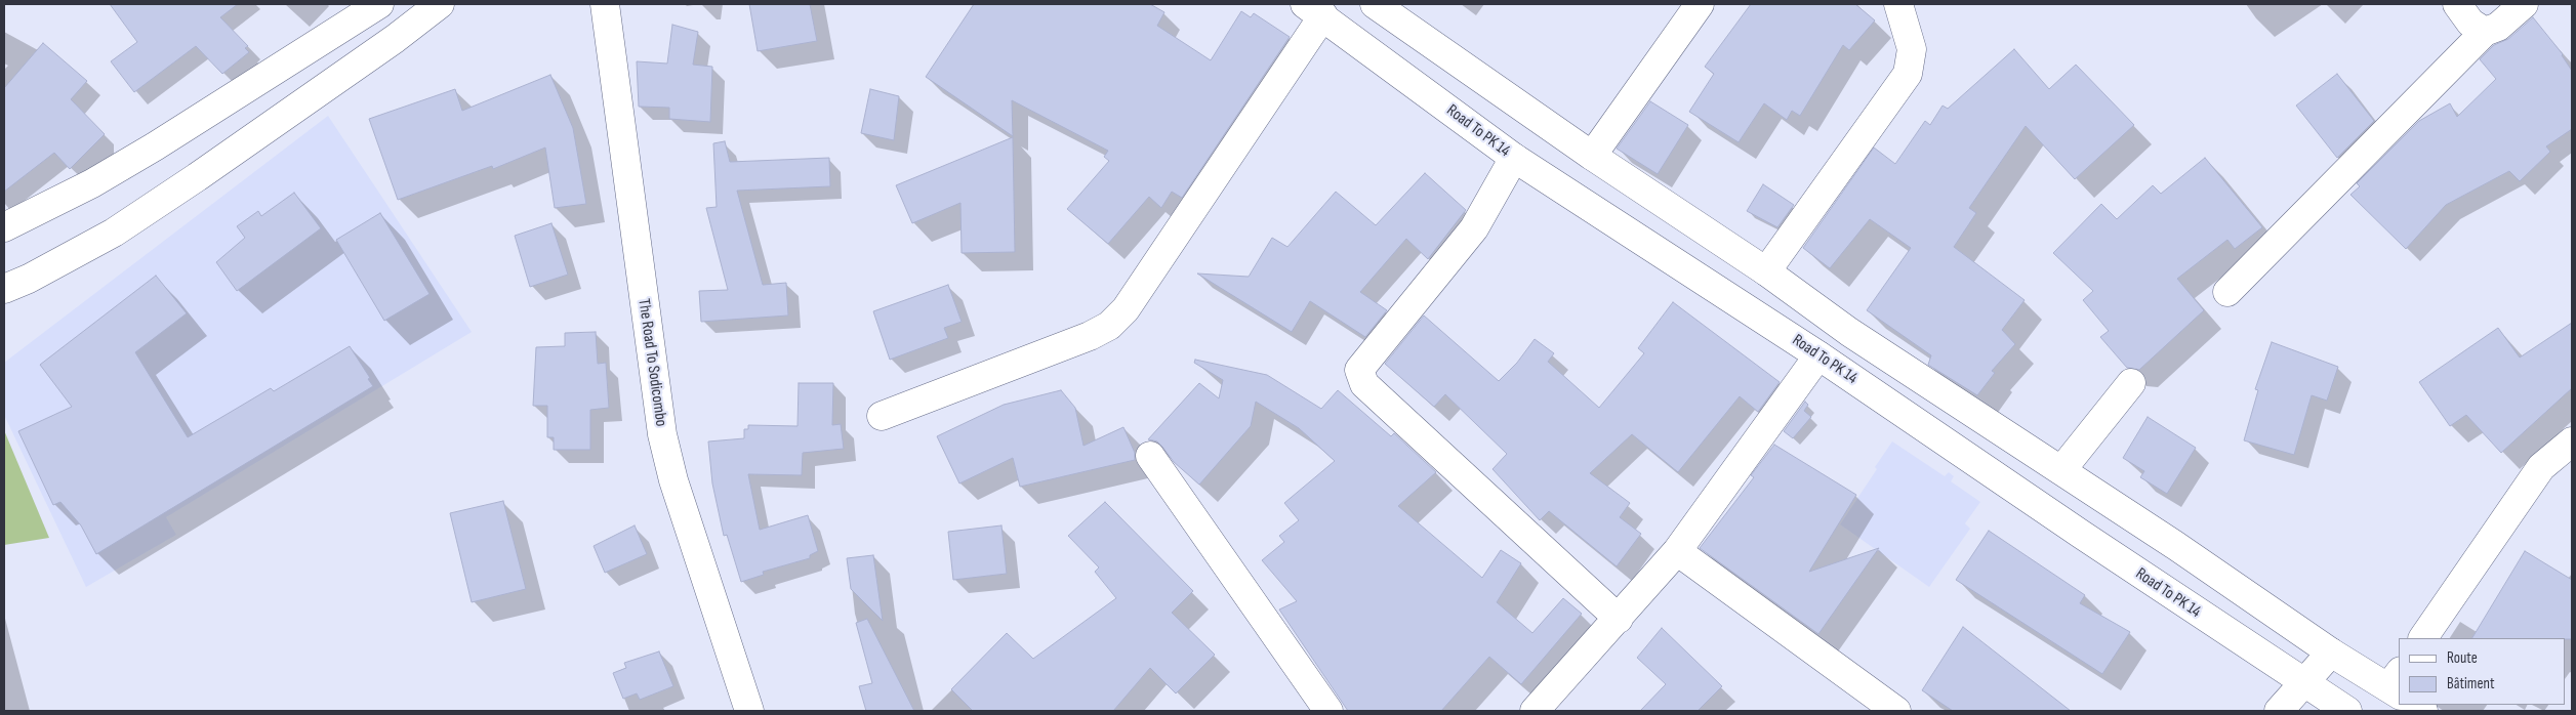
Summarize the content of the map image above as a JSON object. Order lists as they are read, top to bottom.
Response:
{
  "streets": {
    "main road": ["Road To PK 14", "The Road To Sodicombo"]
  },
  "legend": ["Route", "Bâtiment"]
}
